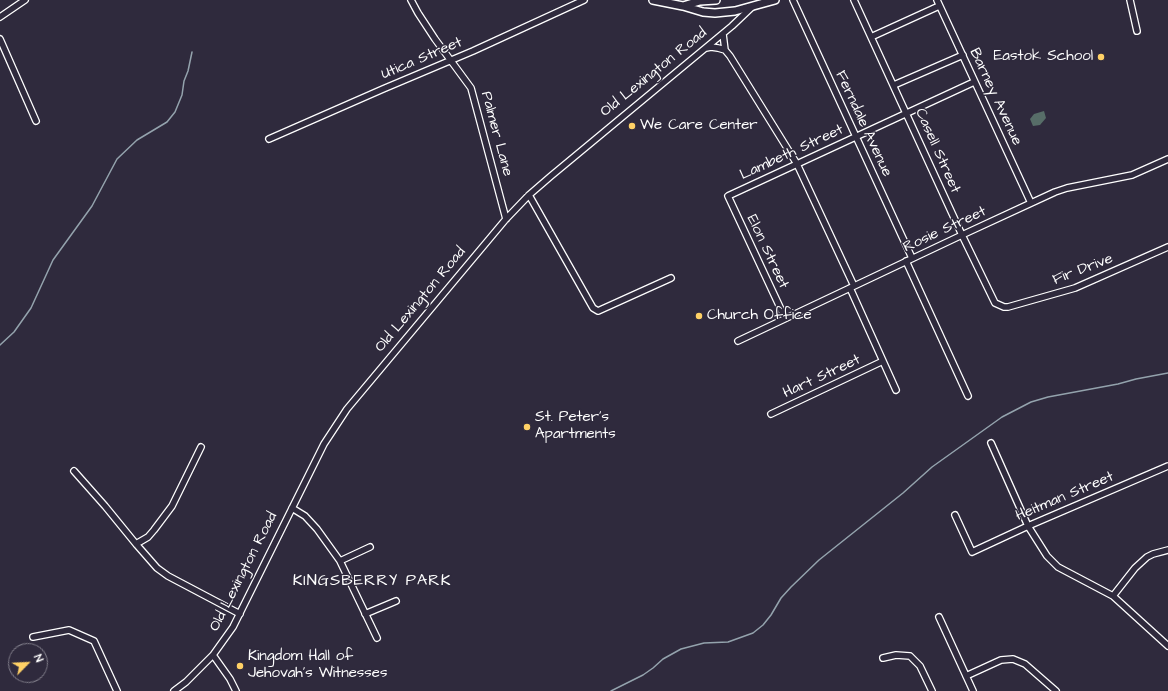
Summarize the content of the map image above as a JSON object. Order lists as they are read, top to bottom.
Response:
{
  "streets": {
    "main road": ["Old Lexington Road"],
    "street": [
      "Utica Street",
      "Barney Avenue",
      "Ferndale Avenue",
      "Palmer Lane",
      "Casell Street",
      "Lambeth Street",
      "Rosie Street",
      "Elon Street",
      "Fir Drive",
      "Hart Street",
      "Heitman Street"
    ]
  },
  "crossings": [
    ["Utica Street", "Palmer Lane"],
    ["Old Lexington Road", "Palmer Lane"],
    ["Barney Avenue", "Lambeth Street"],
    ["Barney Avenue", "Rosie Street"],
    ["Ferndale Avenue", "Lambeth Street"],
    ["Ferndale Avenue", "Rosie Street"],
    ["Casell Street", "Lambeth Street"],
    ["Casell Street", "Rosie Street"],
    ["Casell Street", "Fir Drive"],
    ["Lambeth Street", "Elon Street"],
    ["Rosie Street", "Elon Street"]
  ],
  "districts": ["KINGSBERRY PARK"],
  "places": [
    "Eastok School",
    "We Care Center",
    "Church Office",
    "St. Peter's Apartments",
    "Kingdom Hall of Jehovah’s Witnesses"
  ],
  "north": "top right"
}
